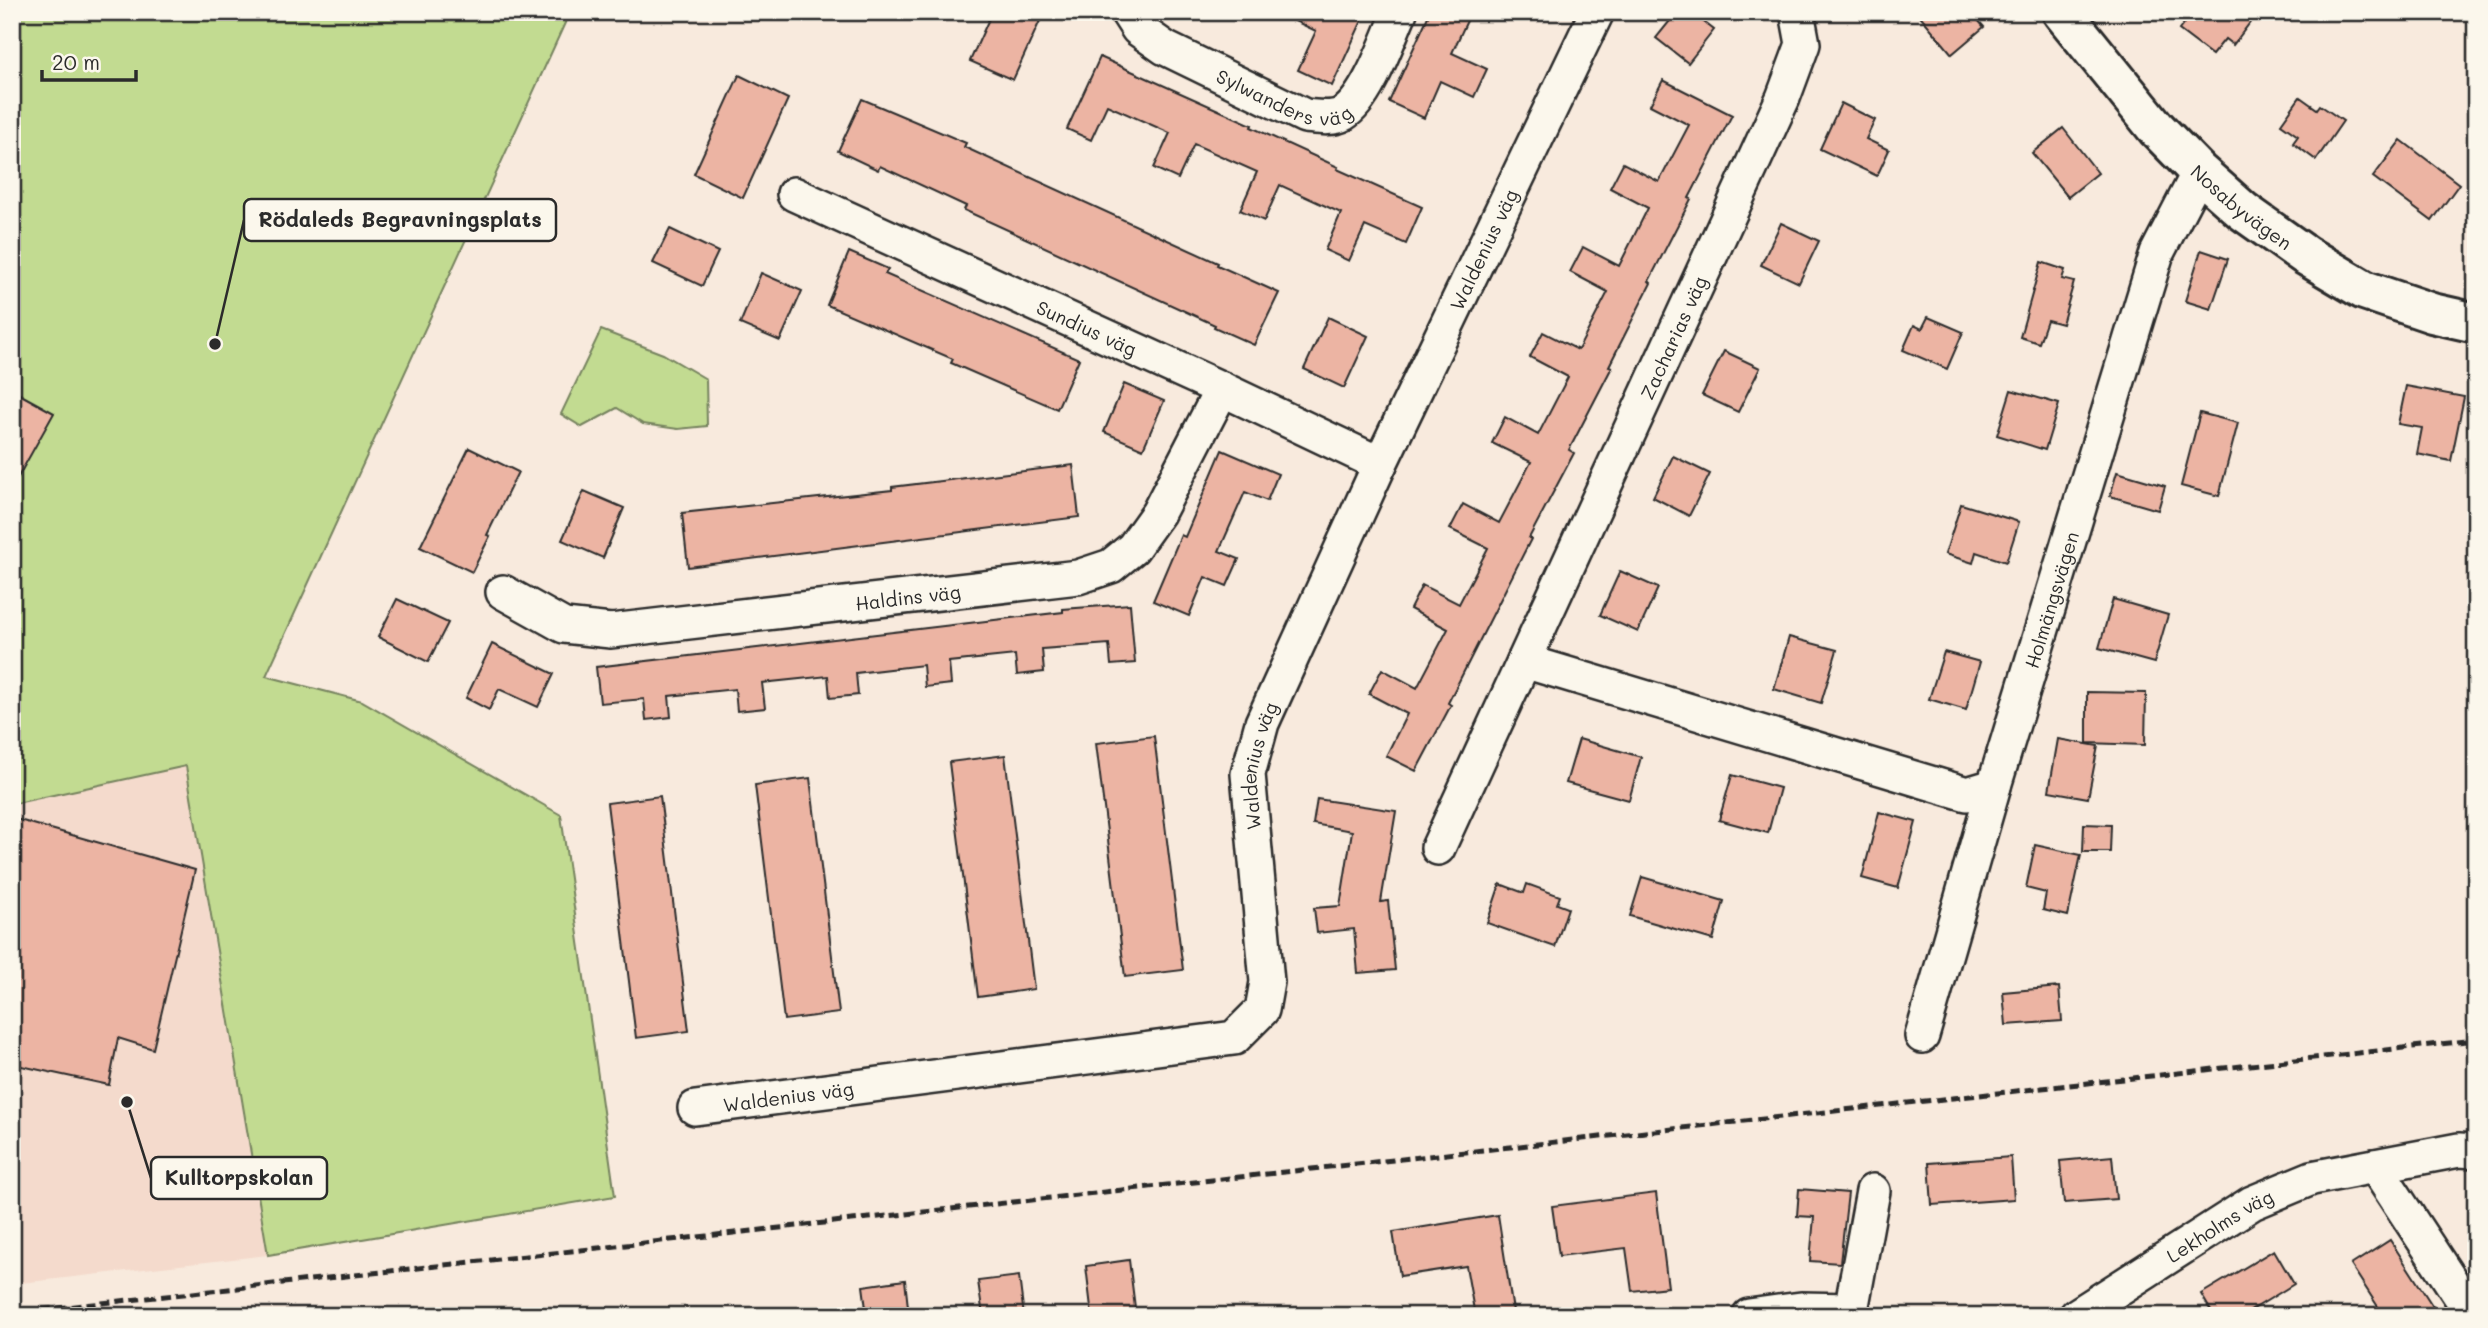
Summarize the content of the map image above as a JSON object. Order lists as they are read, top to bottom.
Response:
{
  "streets": {
    "main road": ["Nosabyvägen"],
    "street": [
      "Sylwanders väg",
      "Waldenius väg",
      "Sundius väg",
      "Zacharias väg",
      "Haldins väg",
      "Holmängsvägen",
      "Lekholms väg"
    ]
  },
  "crossings": [
    ["Nosabyvägen", "Holmängsvägen"],
    ["Waldenius väg", "Sundius väg"],
    ["Sundius väg", "Haldins väg"]
  ],
  "places": ["Rödaleds Begravningsplats", "Kulltorpskolan"],
  "scale_bar": "20 m"
}
